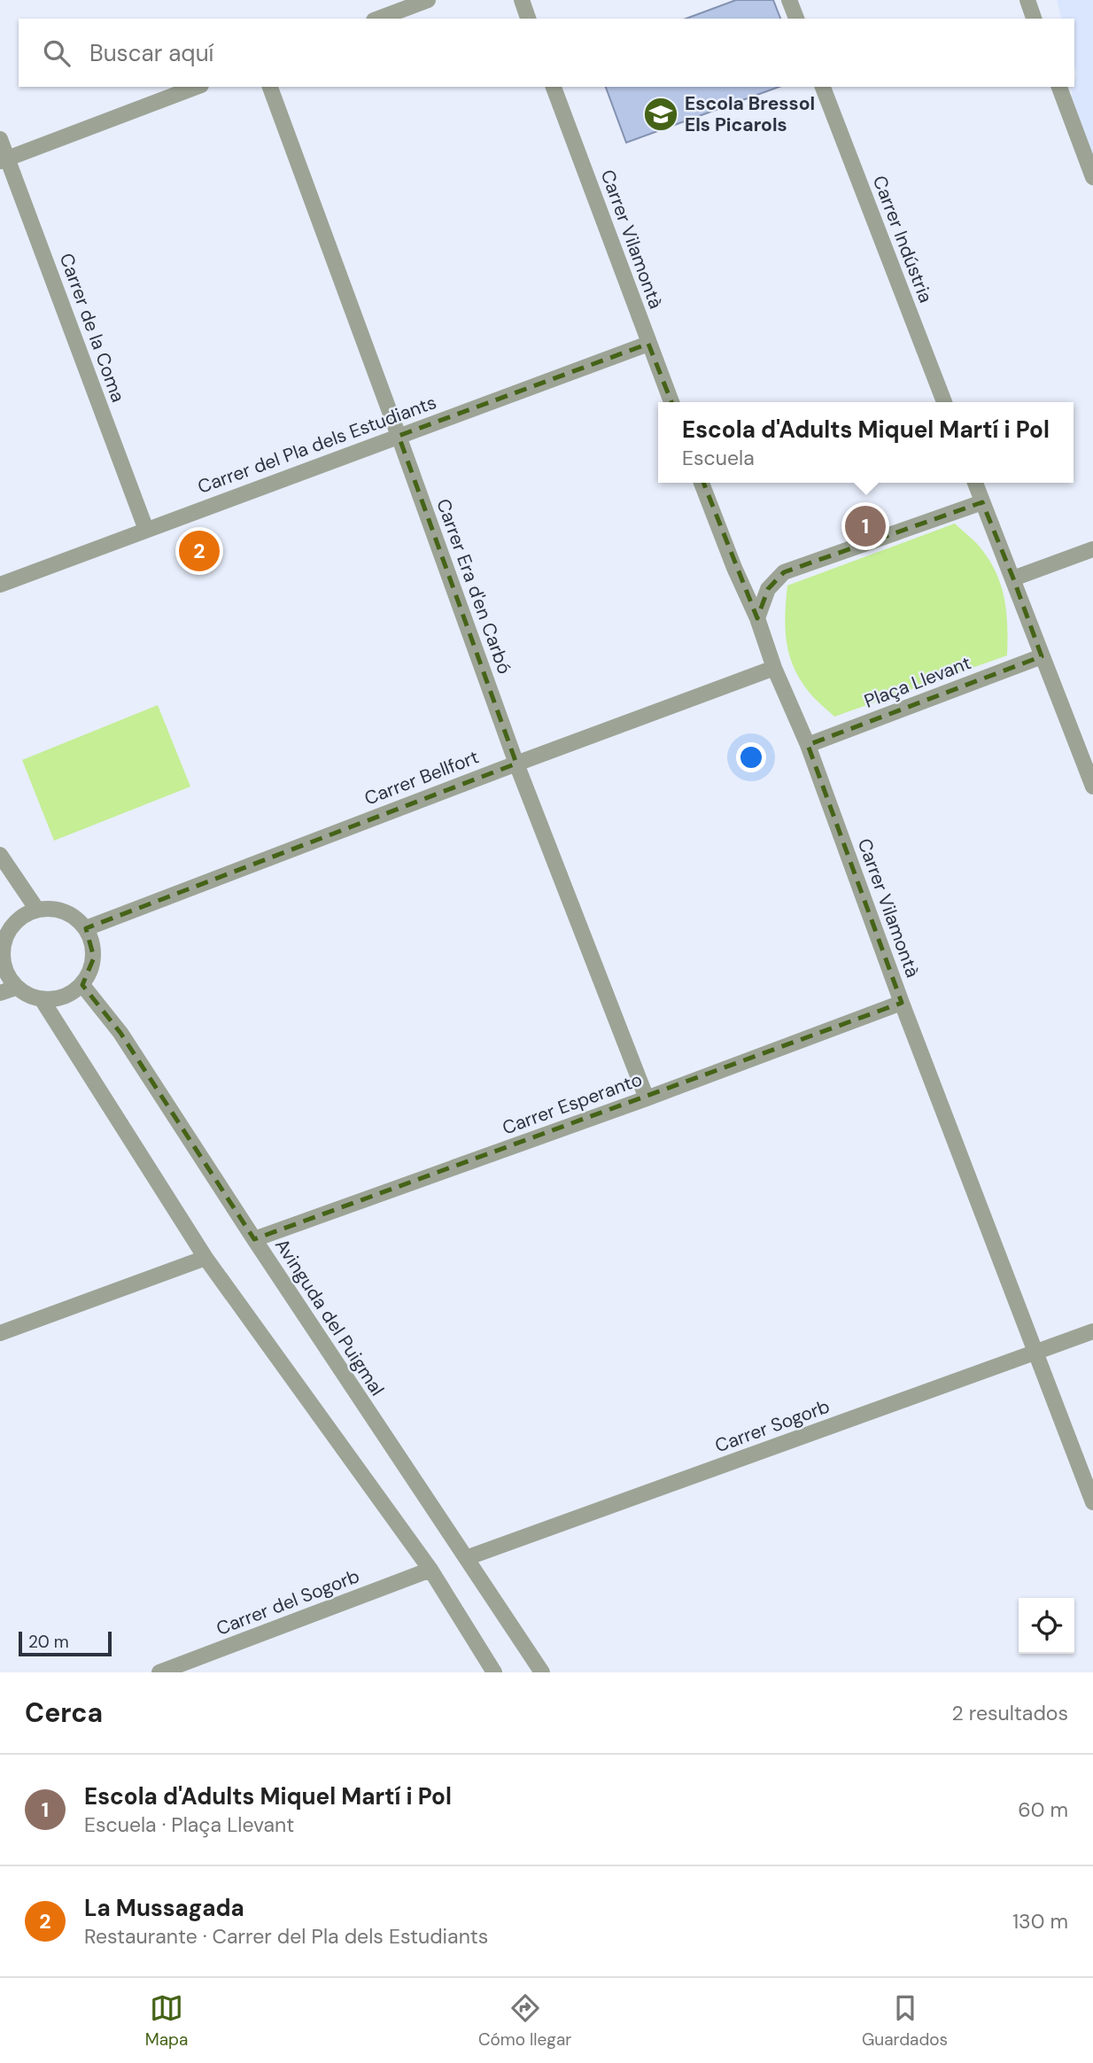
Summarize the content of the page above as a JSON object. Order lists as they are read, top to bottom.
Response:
{
  "streets": {
    "street": [
      "Carrer Vilamontà",
      "Carrer Indústria",
      "Carrer de la Coma",
      "Carrer del Pla dels Estudiants",
      "Carrer Era d'en Carbó",
      "Plaça Llevant",
      "Carrer Bellfort",
      "Carrer Esperanto",
      "Avinguda del Puigmal",
      "Carrer Sogorb",
      "Carrer del Sogorb"
    ]
  },
  "crossings": [
    ["Carrer Vilamontà", "Carrer del Pla dels Estudiants"],
    ["Carrer Vilamontà", "Plaça Llevant"],
    ["Carrer Vilamontà", "Carrer Bellfort"],
    ["Carrer Vilamontà", "Carrer Esperanto"],
    ["Carrer Vilamontà", "Carrer Sogorb"],
    ["Carrer de la Coma", "Carrer del Pla dels Estudiants"],
    ["Carrer del Pla dels Estudiants", "Carrer Era d'en Carbó"],
    ["Carrer Era d'en Carbó", "Carrer Bellfort"],
    ["Carrer Era d'en Carbó", "Carrer Esperanto"],
    ["Carrer Bellfort", "Avinguda del Puigmal"],
    ["Carrer Esperanto", "Avinguda del Puigmal"],
    ["Avinguda del Puigmal", "Carrer Sogorb"]
  ],
  "places": {
    "school or university": ["Escola Bressol Els Picarols"]
  },
  "scale_bar": "20 m",
  "page": {
    "search": "Buscar aquí",
    "popup": ["Escola d'Adults Miquel Martí i Pol", "Escuela"],
    "pins": ["1", "2"],
    "scale": "20 m",
    "heading": ["Cerca", "2 resultados"],
    "list": [
      {
        "mark": "1",
        "name": "Escola d'Adults Miquel Martí i Pol",
        "note": "Escuela · Plaça Llevant",
        "value": "60 m"
      },
      {
        "mark": "2",
        "name": "La Mussagada",
        "note": "Restaurante · Carrer del Pla dels Estudiants",
        "value": "130 m"
      }
    ],
    "nav": ["Mapa", "Cómo llegar", "Guardados"]
  }
}
